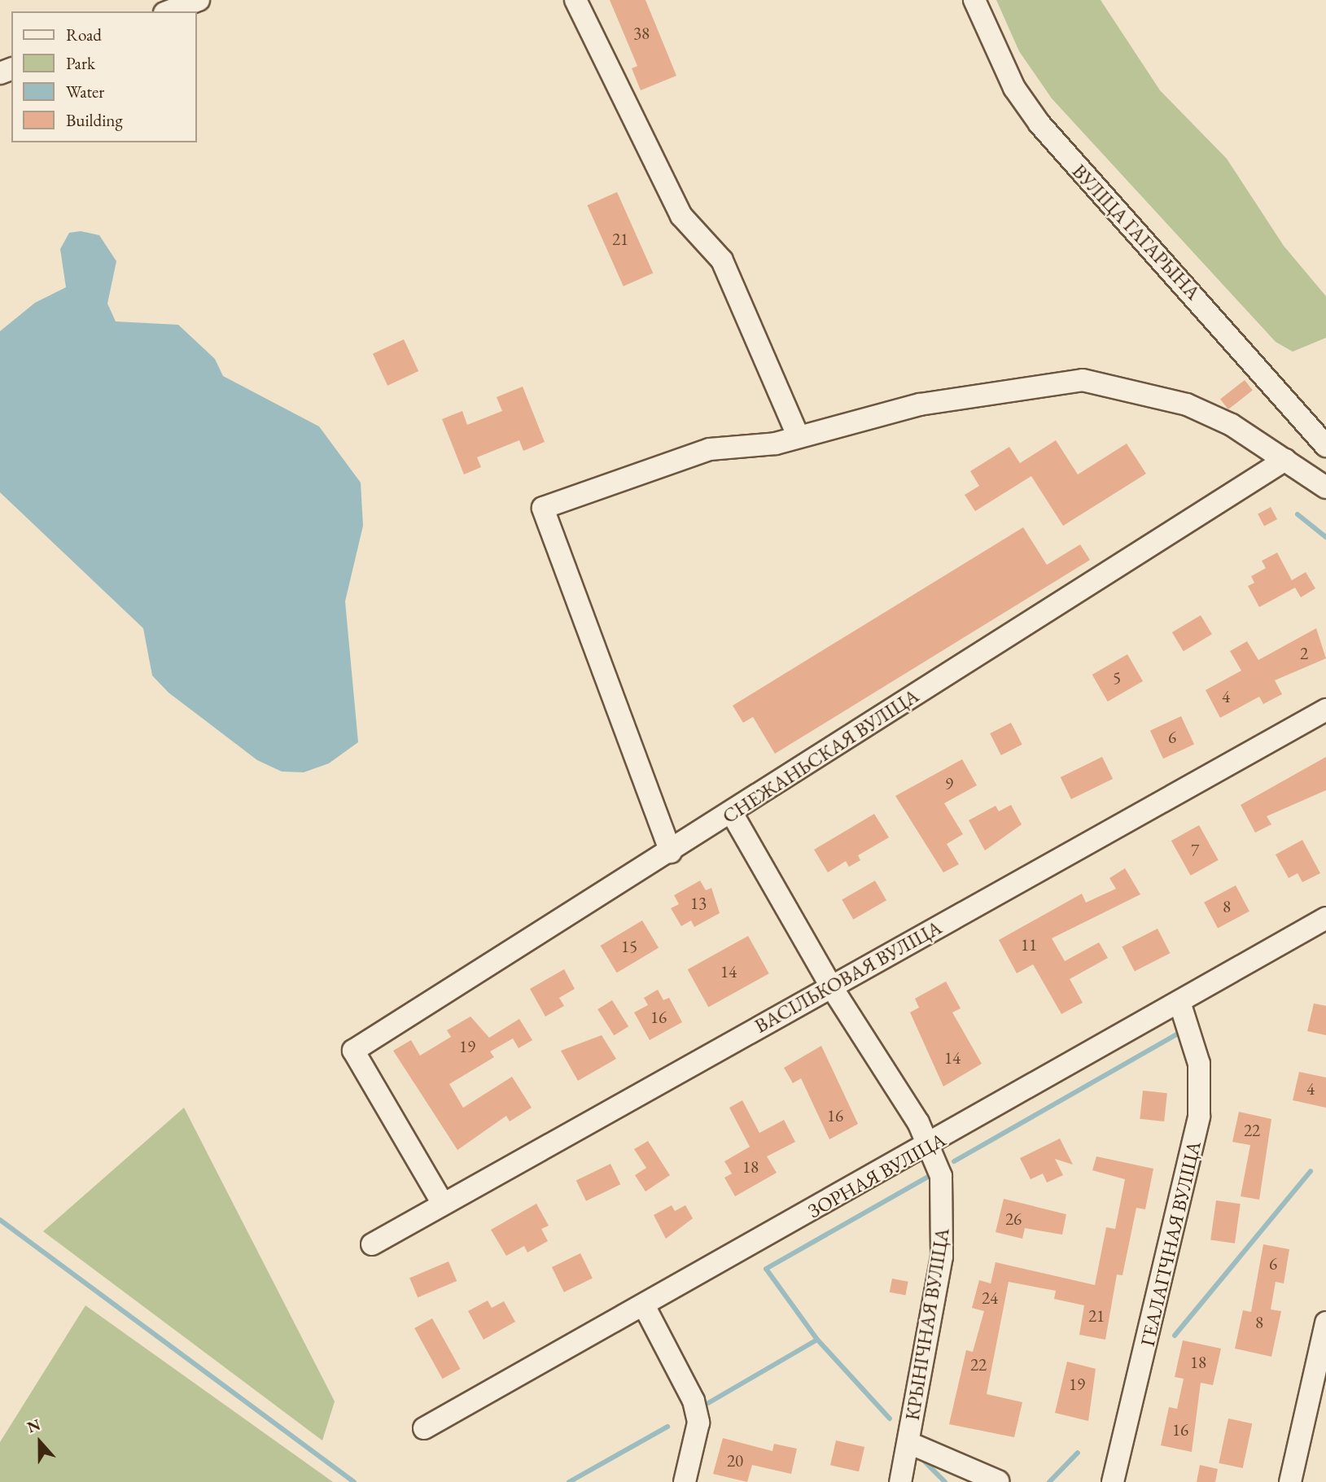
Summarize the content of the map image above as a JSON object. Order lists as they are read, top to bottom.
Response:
{
  "streets": {
    "street": [
      "ВУЛІЦА ГАГАРЫНА",
      "СНЕЖАНЬСКАЯ ВУЛІЦА",
      "ВАСІЛЬКОВАЯ ВУЛІЦА",
      "ЗОРНАЯ ВУЛІЦА",
      "ГЕАЛАГІЧНАЯ ВУЛІЦА",
      "КРЫНІЧНАЯ ВУЛІЦА"
    ]
  },
  "crossings": [
    ["СНЕЖАНЬСКАЯ ВУЛІЦА", "ВАСІЛЬКОВАЯ ВУЛІЦА"],
    ["СНЕЖАНЬСКАЯ ВУЛІЦА", "КРЫНІЧНАЯ ВУЛІЦА"],
    ["ВАСІЛЬКОВАЯ ВУЛІЦА", "КРЫНІЧНАЯ ВУЛІЦА"],
    ["ЗОРНАЯ ВУЛІЦА", "ГЕАЛАГІЧНАЯ ВУЛІЦА"],
    ["ЗОРНАЯ ВУЛІЦА", "КРЫНІЧНАЯ ВУЛІЦА"]
  ],
  "house_numbers": [
    "38",
    "21",
    "2",
    "5",
    "4",
    "6",
    "9",
    "7",
    "13",
    "8",
    "11",
    "15",
    "14",
    "16",
    "19",
    "14",
    "4",
    "16",
    "22",
    "18",
    "26",
    "6",
    "24",
    "21",
    "8",
    "18",
    "22",
    "19",
    "16",
    "20"
  ],
  "legend": [
    "Road",
    "Park",
    "Water",
    "Building"
  ],
  "north": "top"
}
